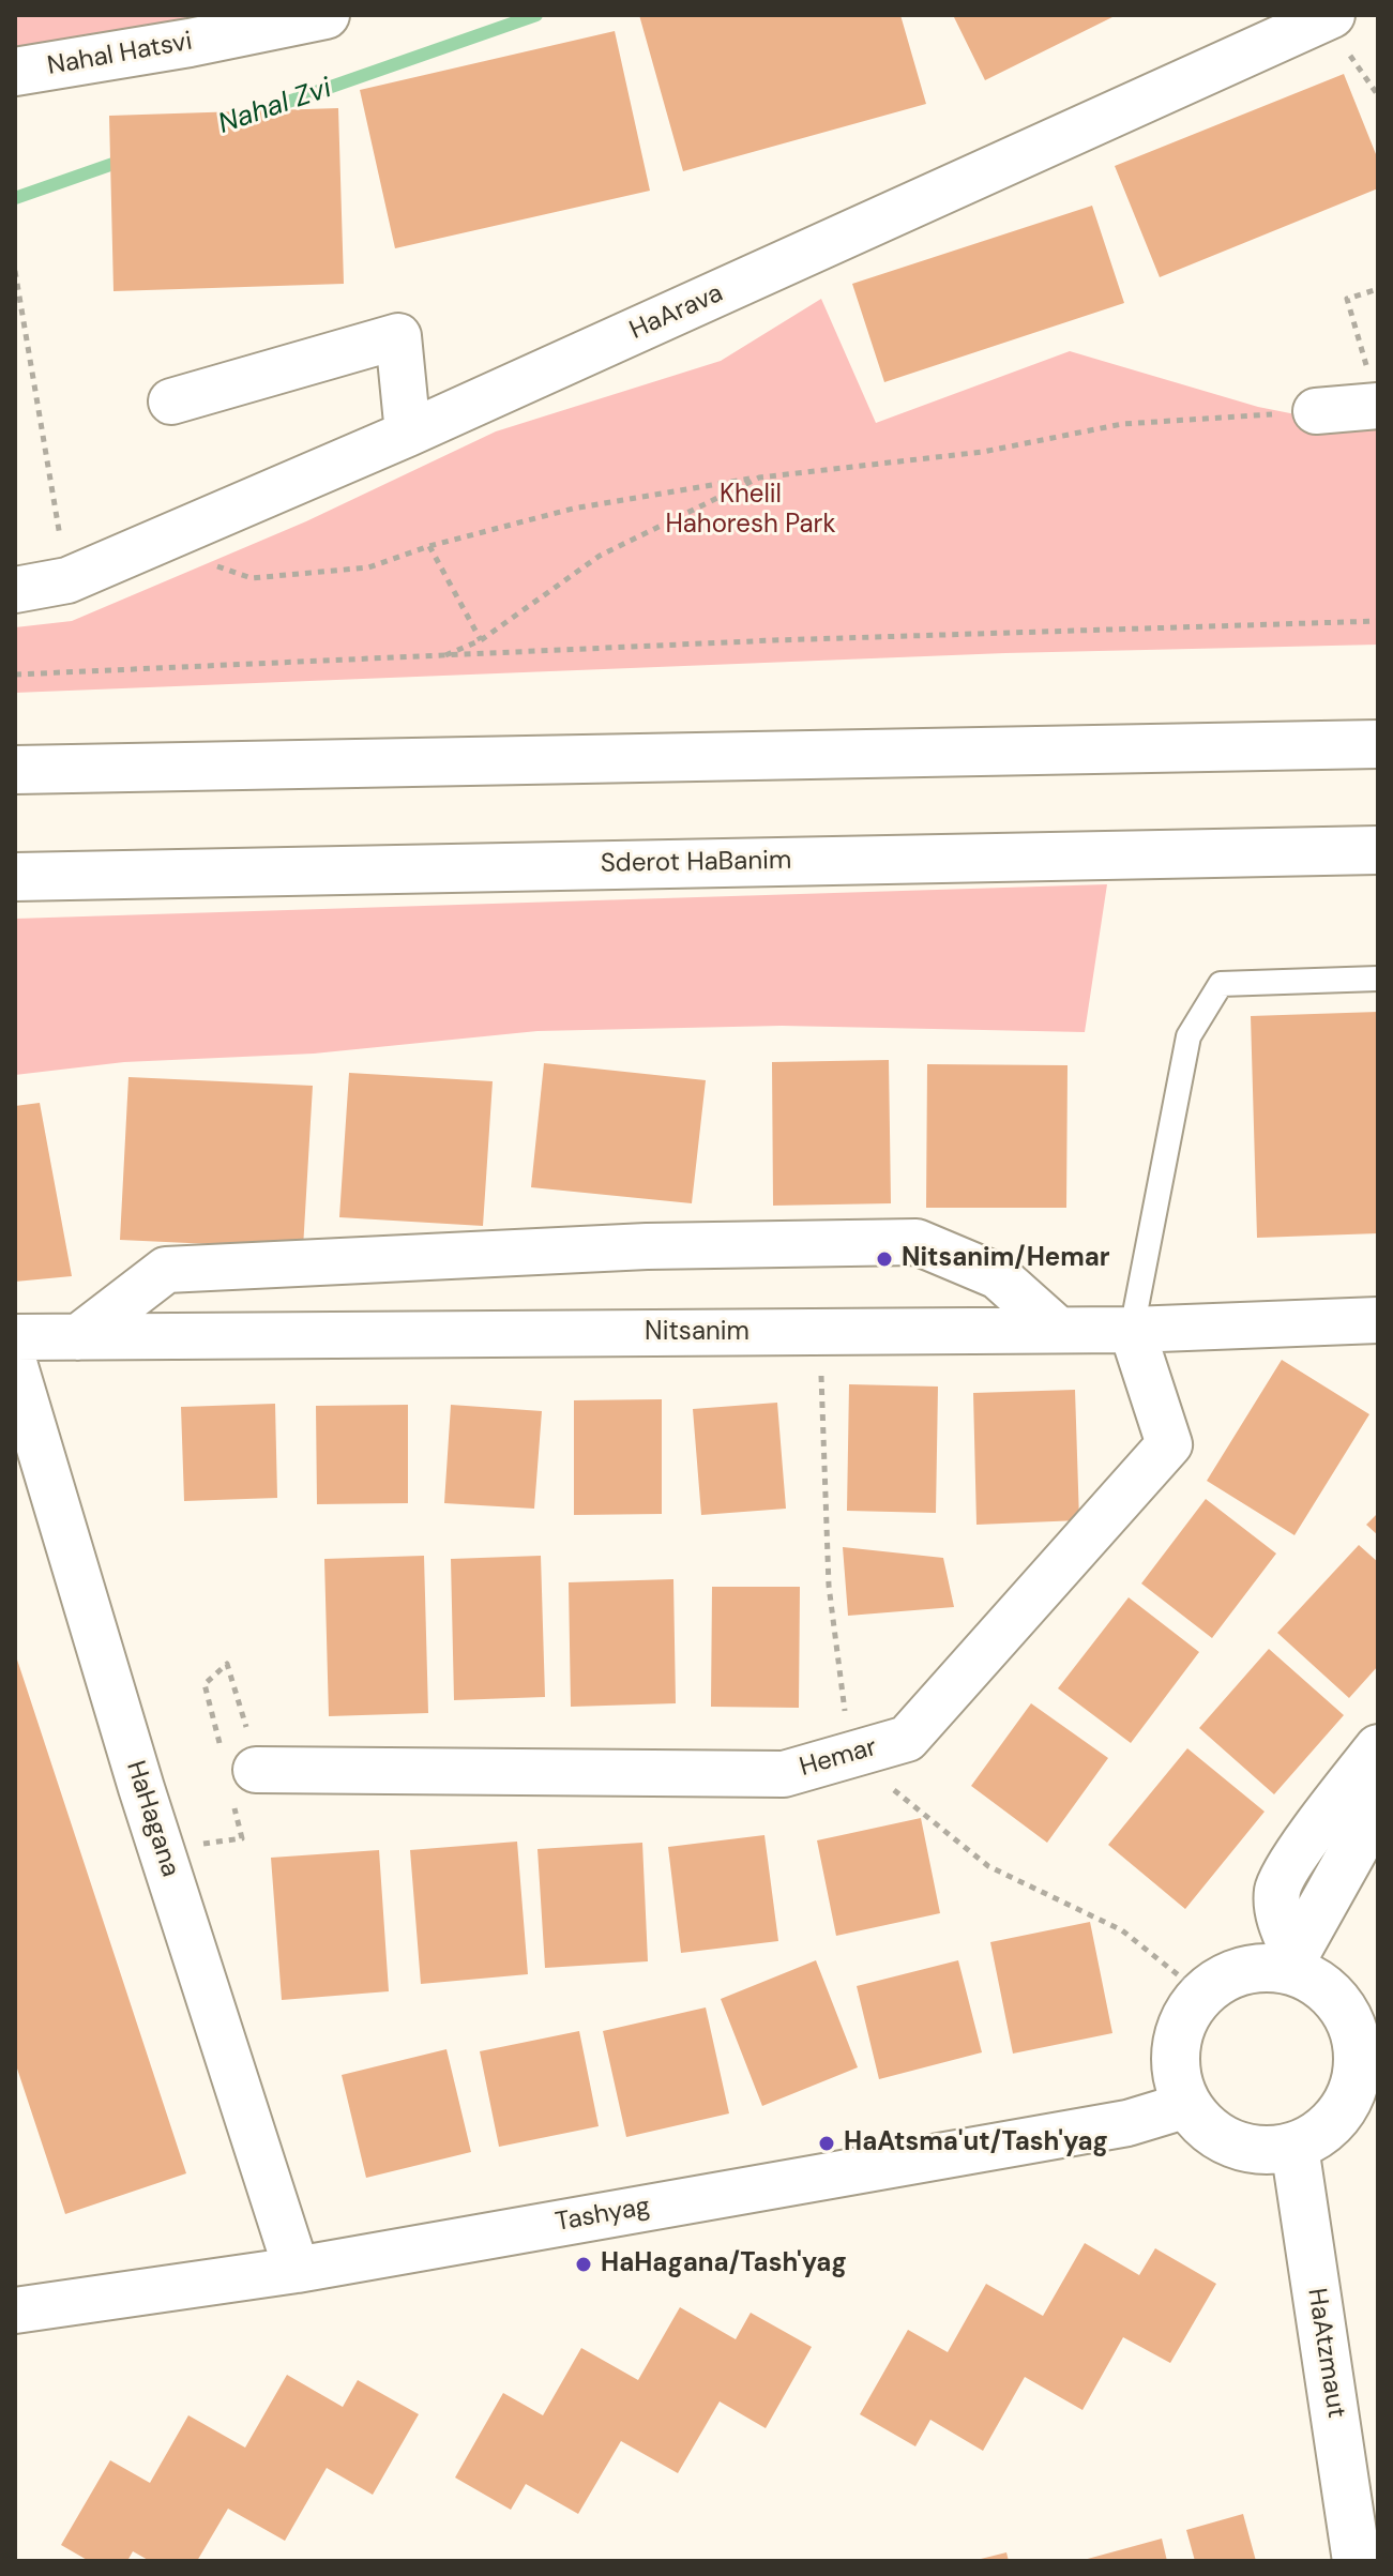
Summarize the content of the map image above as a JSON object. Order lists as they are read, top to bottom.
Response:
{
  "streets": {
    "main road": ["Nahal Hatsvi", "Sderot HaBanim", "HaAtzmaut"],
    "street": [
      "HaArava",
      "Nitsanim",
      "Hemar",
      "HaHagana",
      "Tashyag"
    ]
  },
  "crossings": [
    ["Nitsanim", "Hemar"],
    ["HaHagana", "Tashyag"],
    ["Tashyag", "HaAtzmaut"]
  ],
  "water": ["Nahal Zvi"],
  "parks": ["Khelil Hahoresh Park"],
  "places": ["Nitsanim/Hemar", "HaAtsma'ut/Tash'yag", "HaHagana/Tash'yag"]
}
